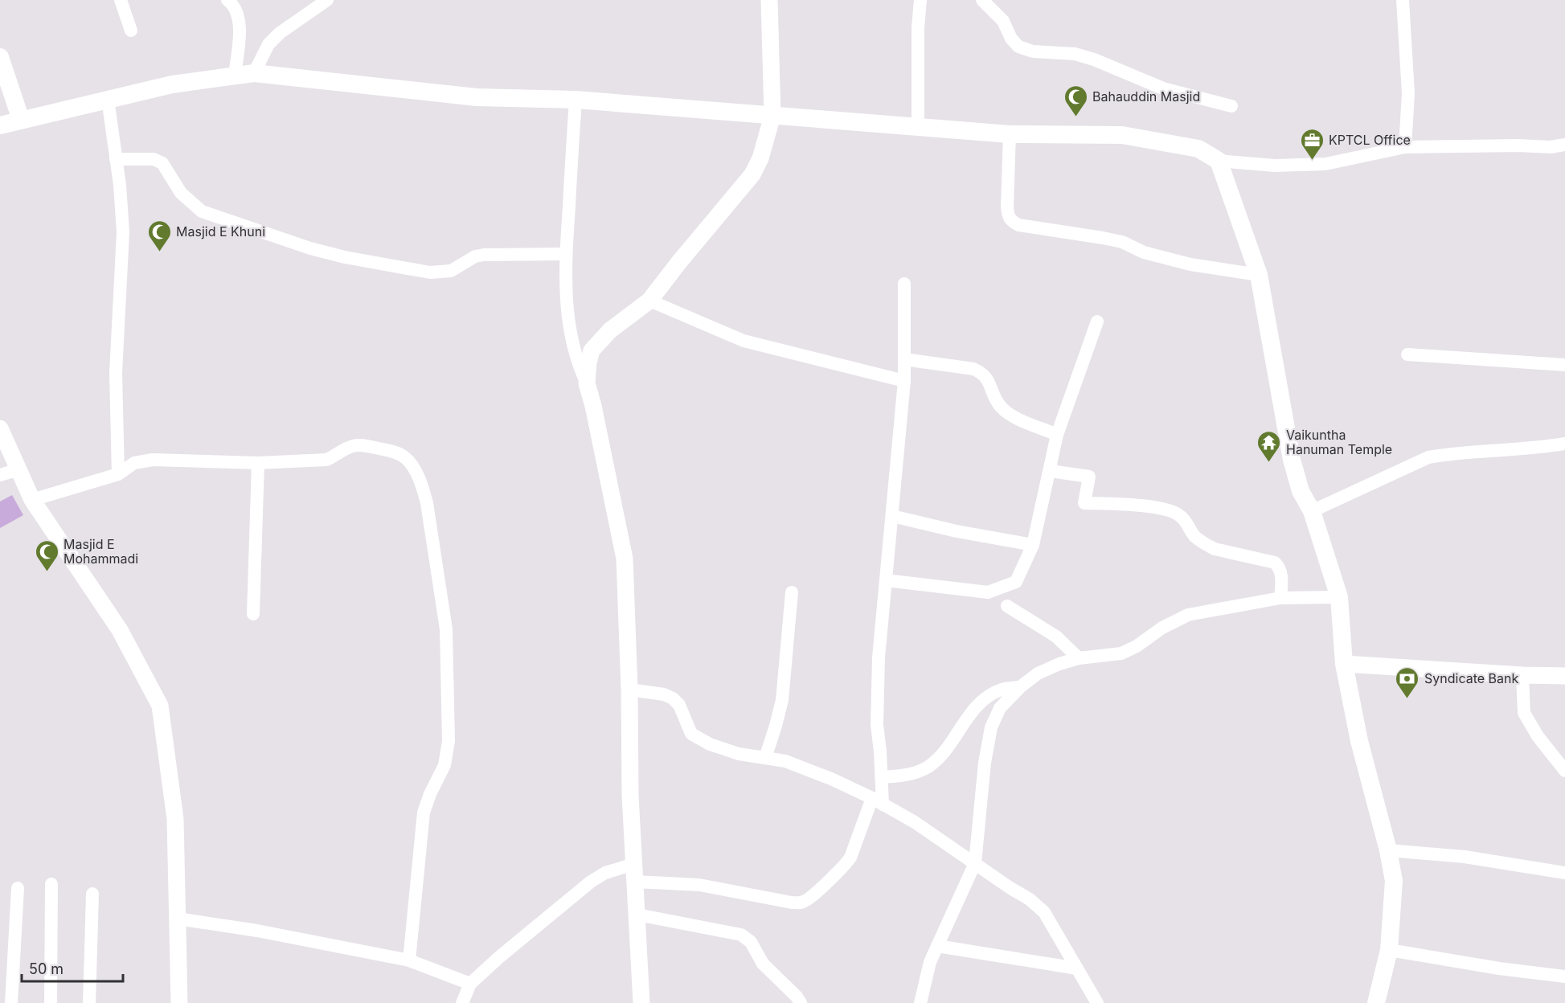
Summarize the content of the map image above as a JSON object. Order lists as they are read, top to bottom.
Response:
{
  "places": {
    "mosque": ["Bahauddin Masjid", "Masjid E Khuni", "Masjid E Mohammadi"],
    "office": ["KPTCL Office"],
    "temple": ["Vaikuntha Hanuman Temple"],
    "bank": ["Syndicate Bank"]
  },
  "scale_bar": "50 m"
}
